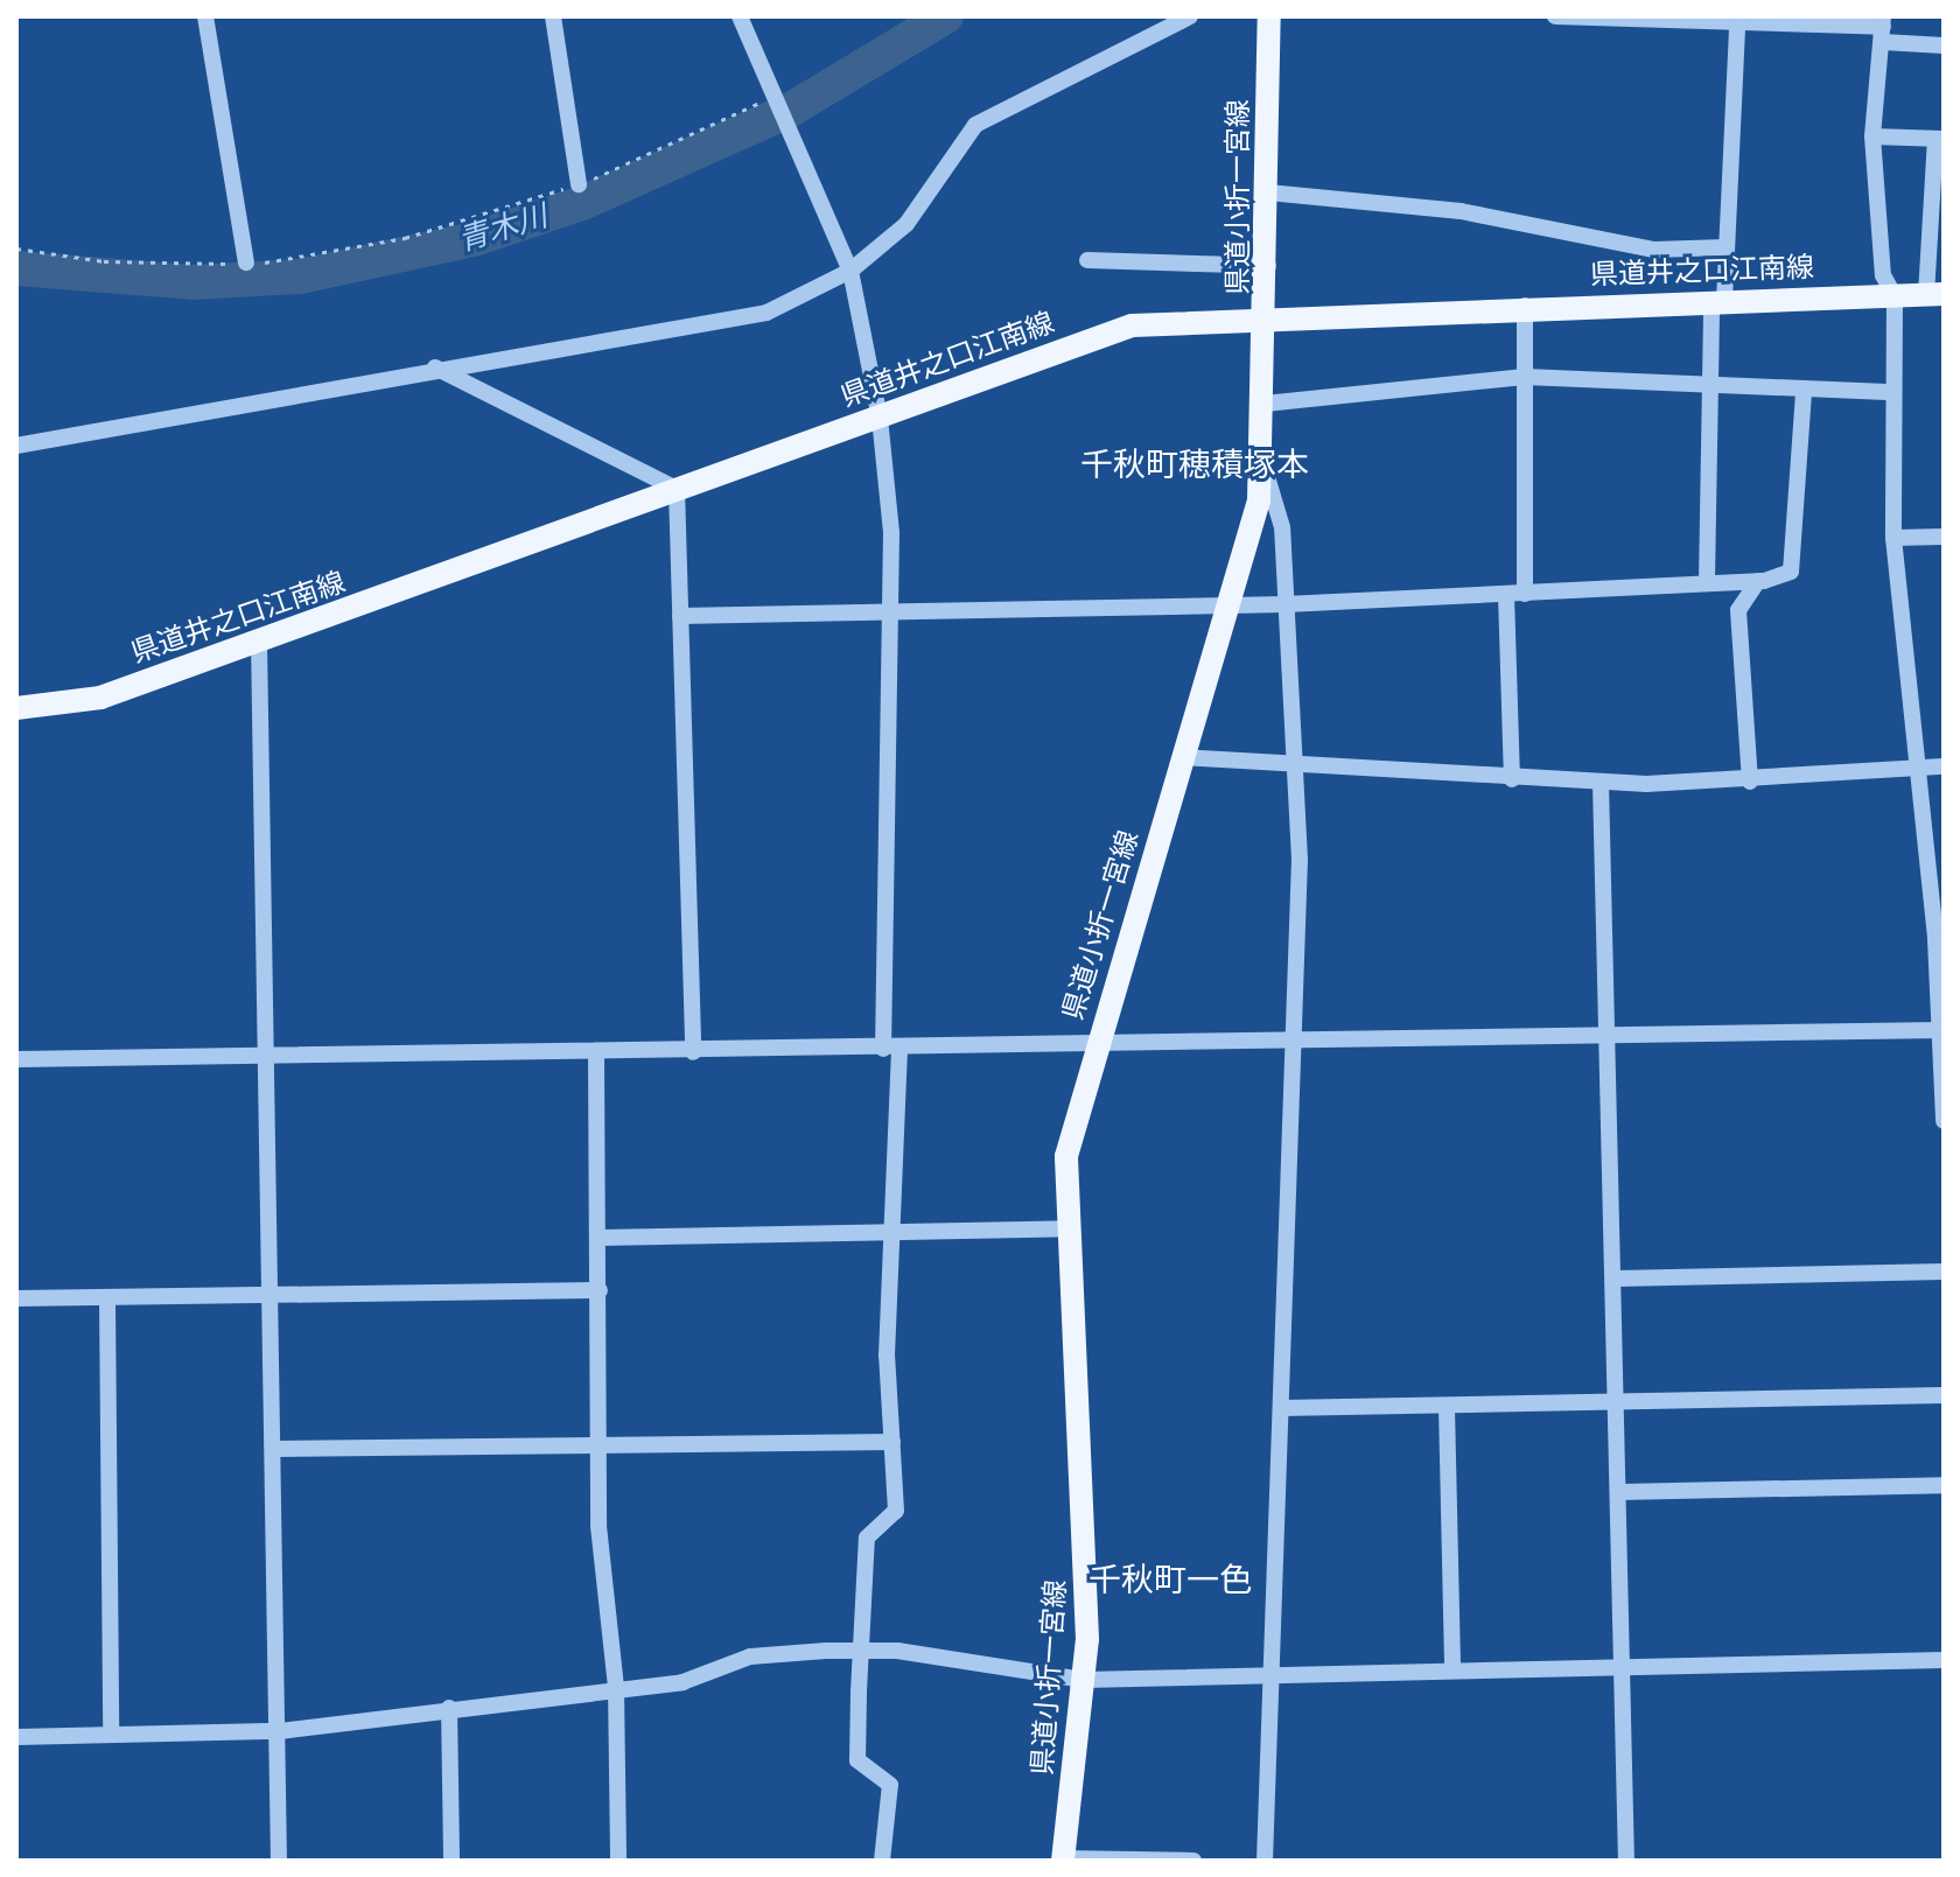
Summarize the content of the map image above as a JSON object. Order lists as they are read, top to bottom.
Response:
{
  "streets": {
    "main road": ["県道小折一宮線", "県道井之口江南線"]
  },
  "crossings": [
    ["県道小折一宮線", "県道井之口江南線"]
  ],
  "districts": ["千秋町穂積塚本", "千秋町一色"],
  "water": ["青木川"]
}
